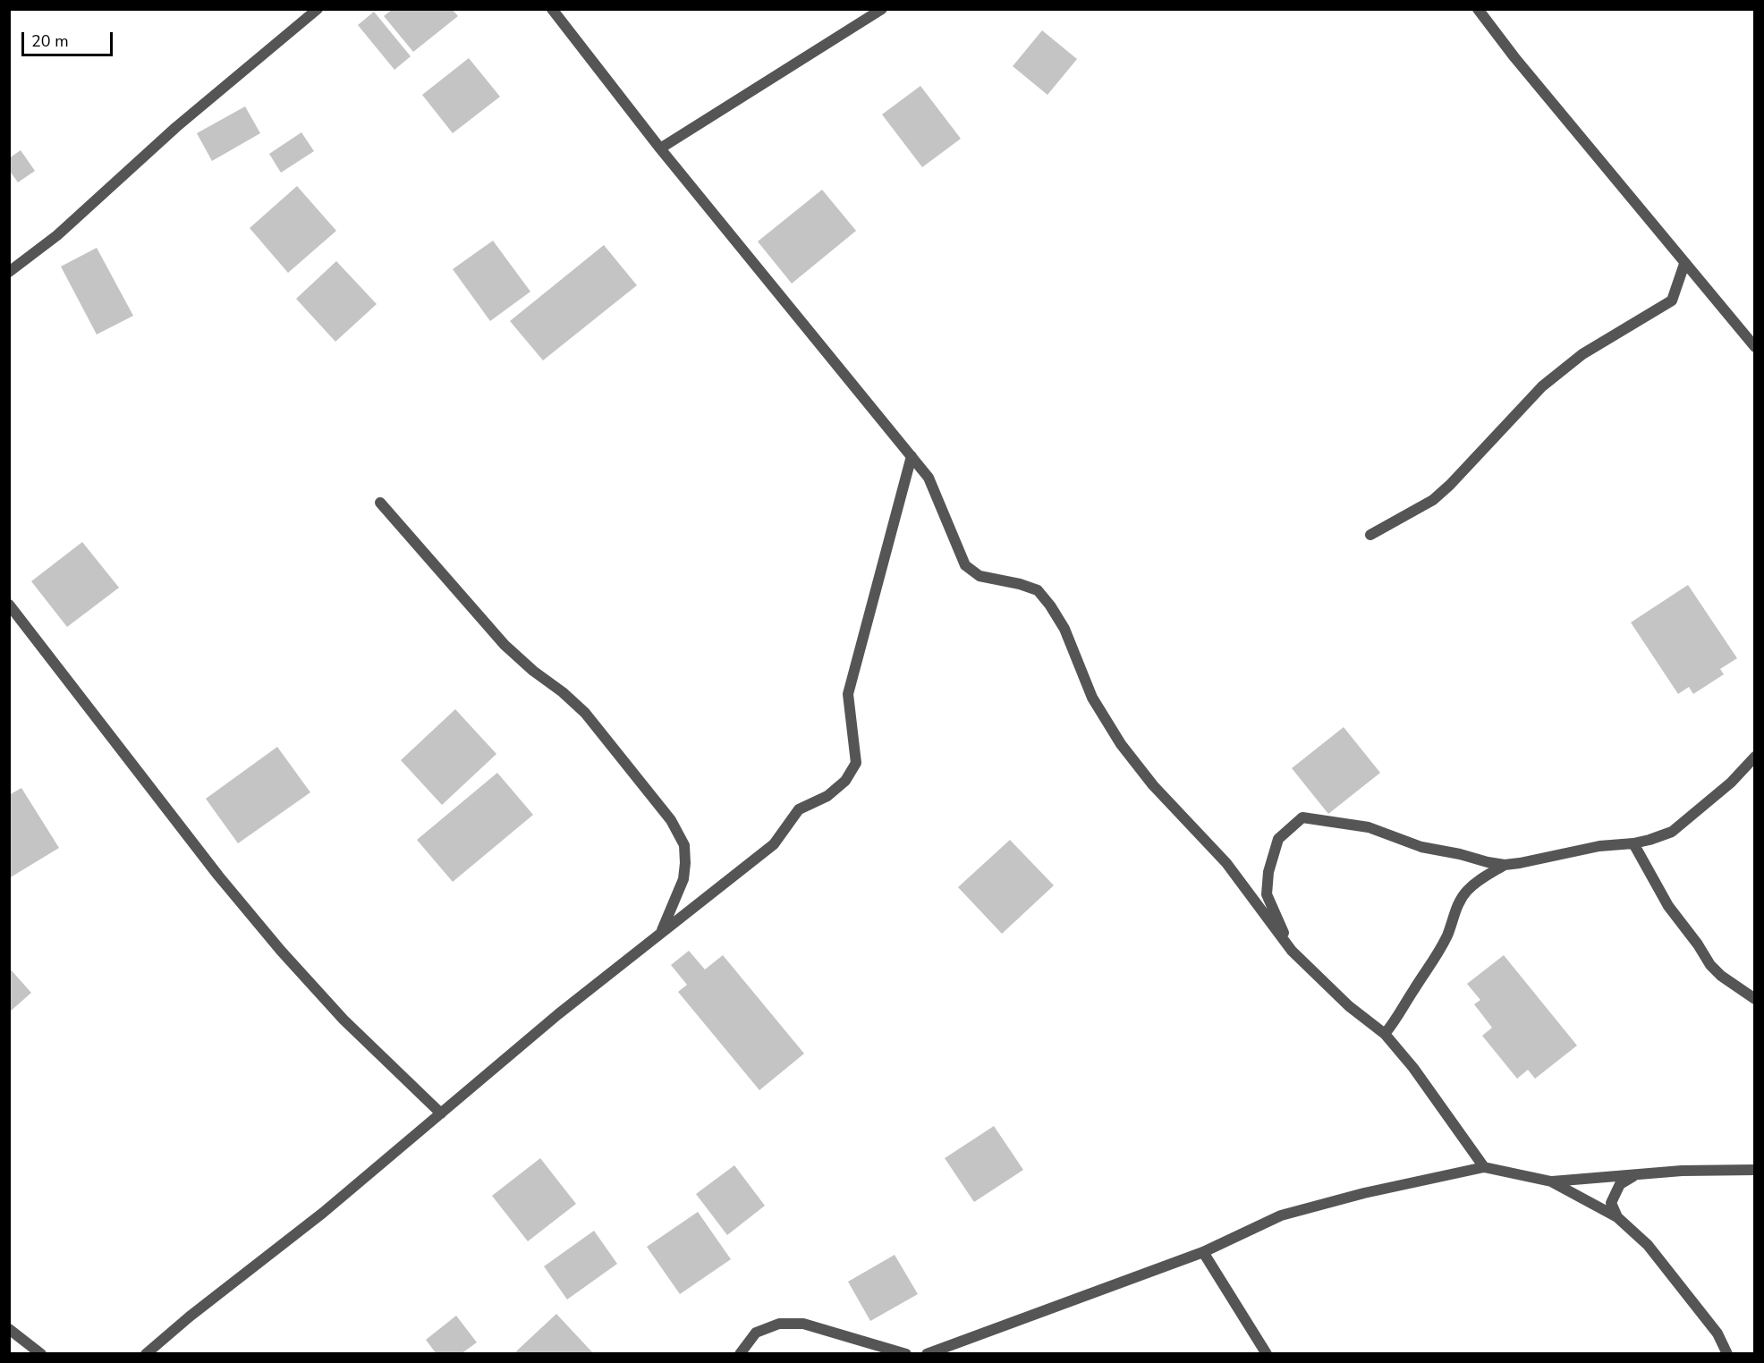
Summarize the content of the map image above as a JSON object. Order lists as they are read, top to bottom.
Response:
{
  "scale_bar": "20 m"
}
